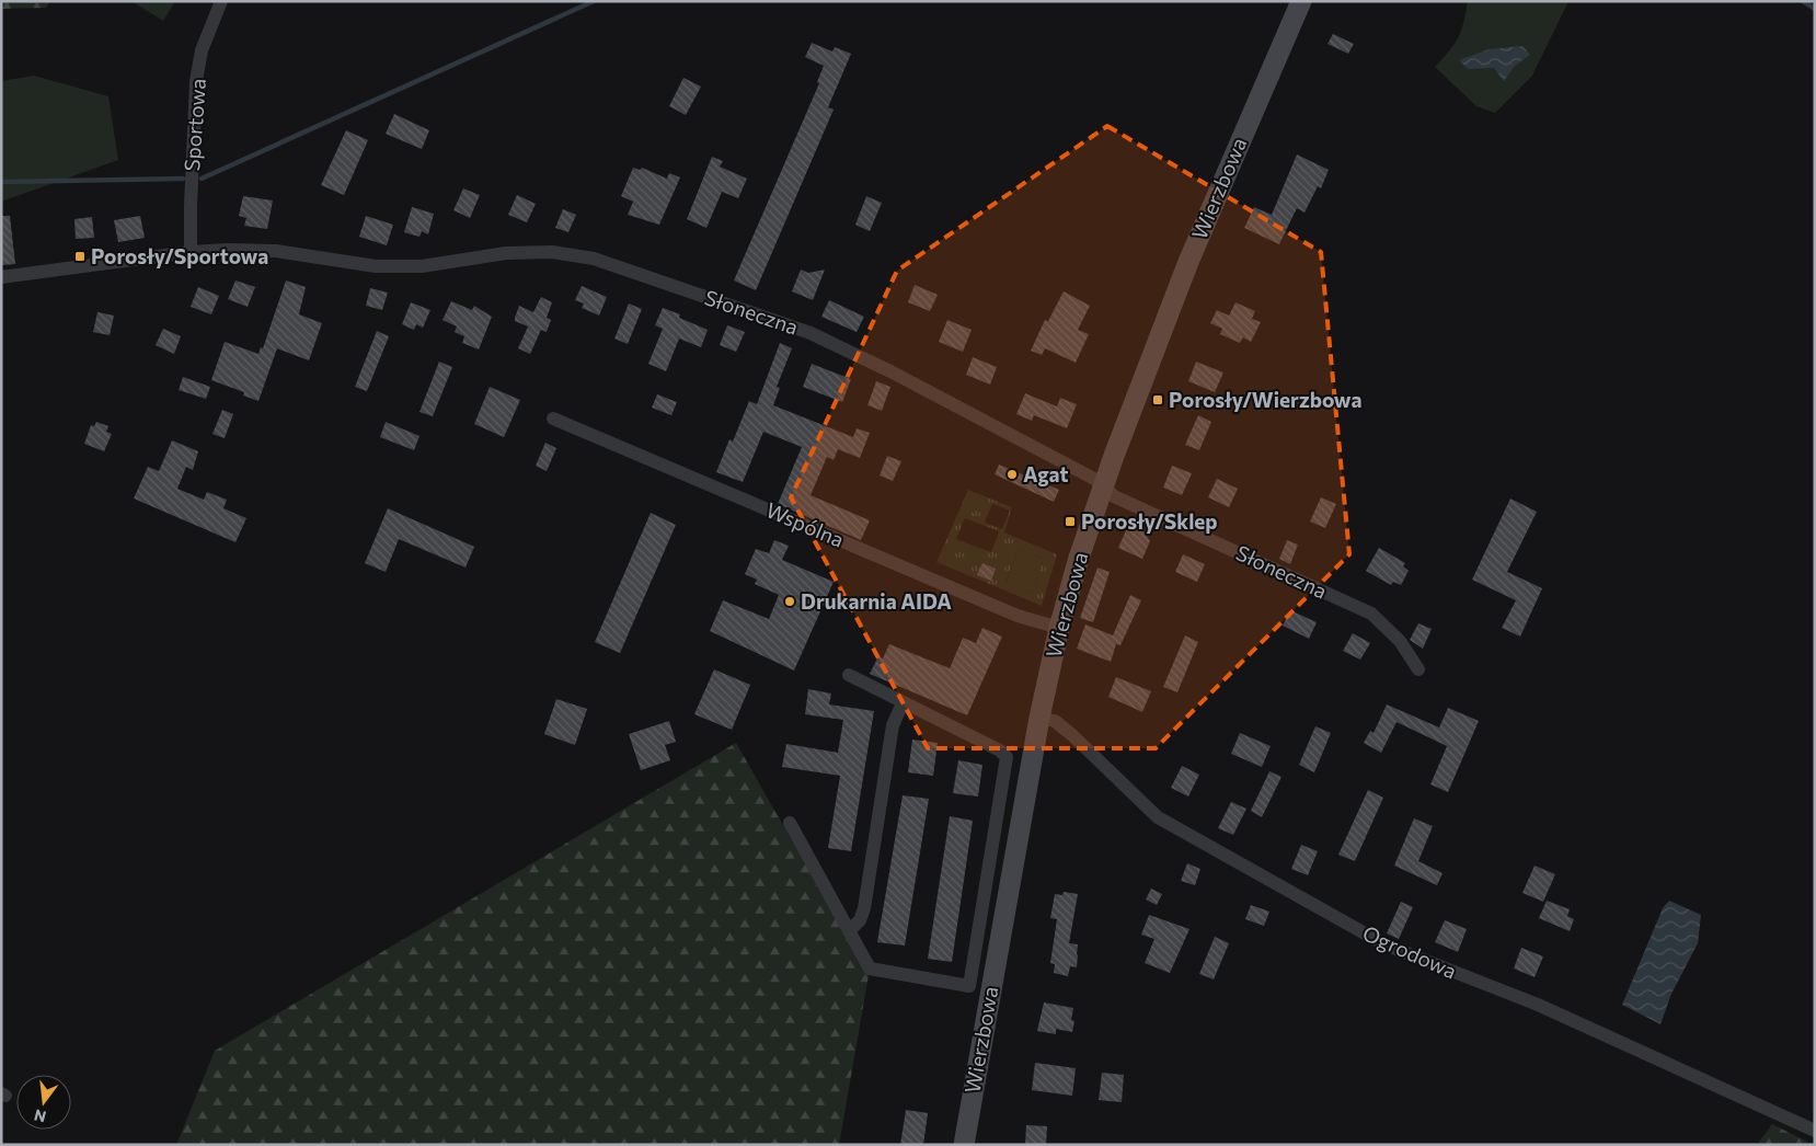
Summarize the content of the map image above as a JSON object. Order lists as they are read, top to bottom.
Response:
{
  "streets": {
    "street": [
      "Sportowa",
      "Wierzbowa",
      "Słoneczna",
      "Wspólna",
      "Ogrodowa"
    ]
  },
  "crossings": [
    ["Sportowa", "Słoneczna"],
    ["Wierzbowa", "Słoneczna"],
    ["Wierzbowa", "Wspólna"],
    ["Wierzbowa", "Ogrodowa"]
  ],
  "places": {
    "transit": ["Porosły/Sportowa", "Porosły/Wierzbowa", "Porosły/Sklep"],
    "other": ["Agat", "Drukarnia AIDA"]
  },
  "north": "bottom"
}
